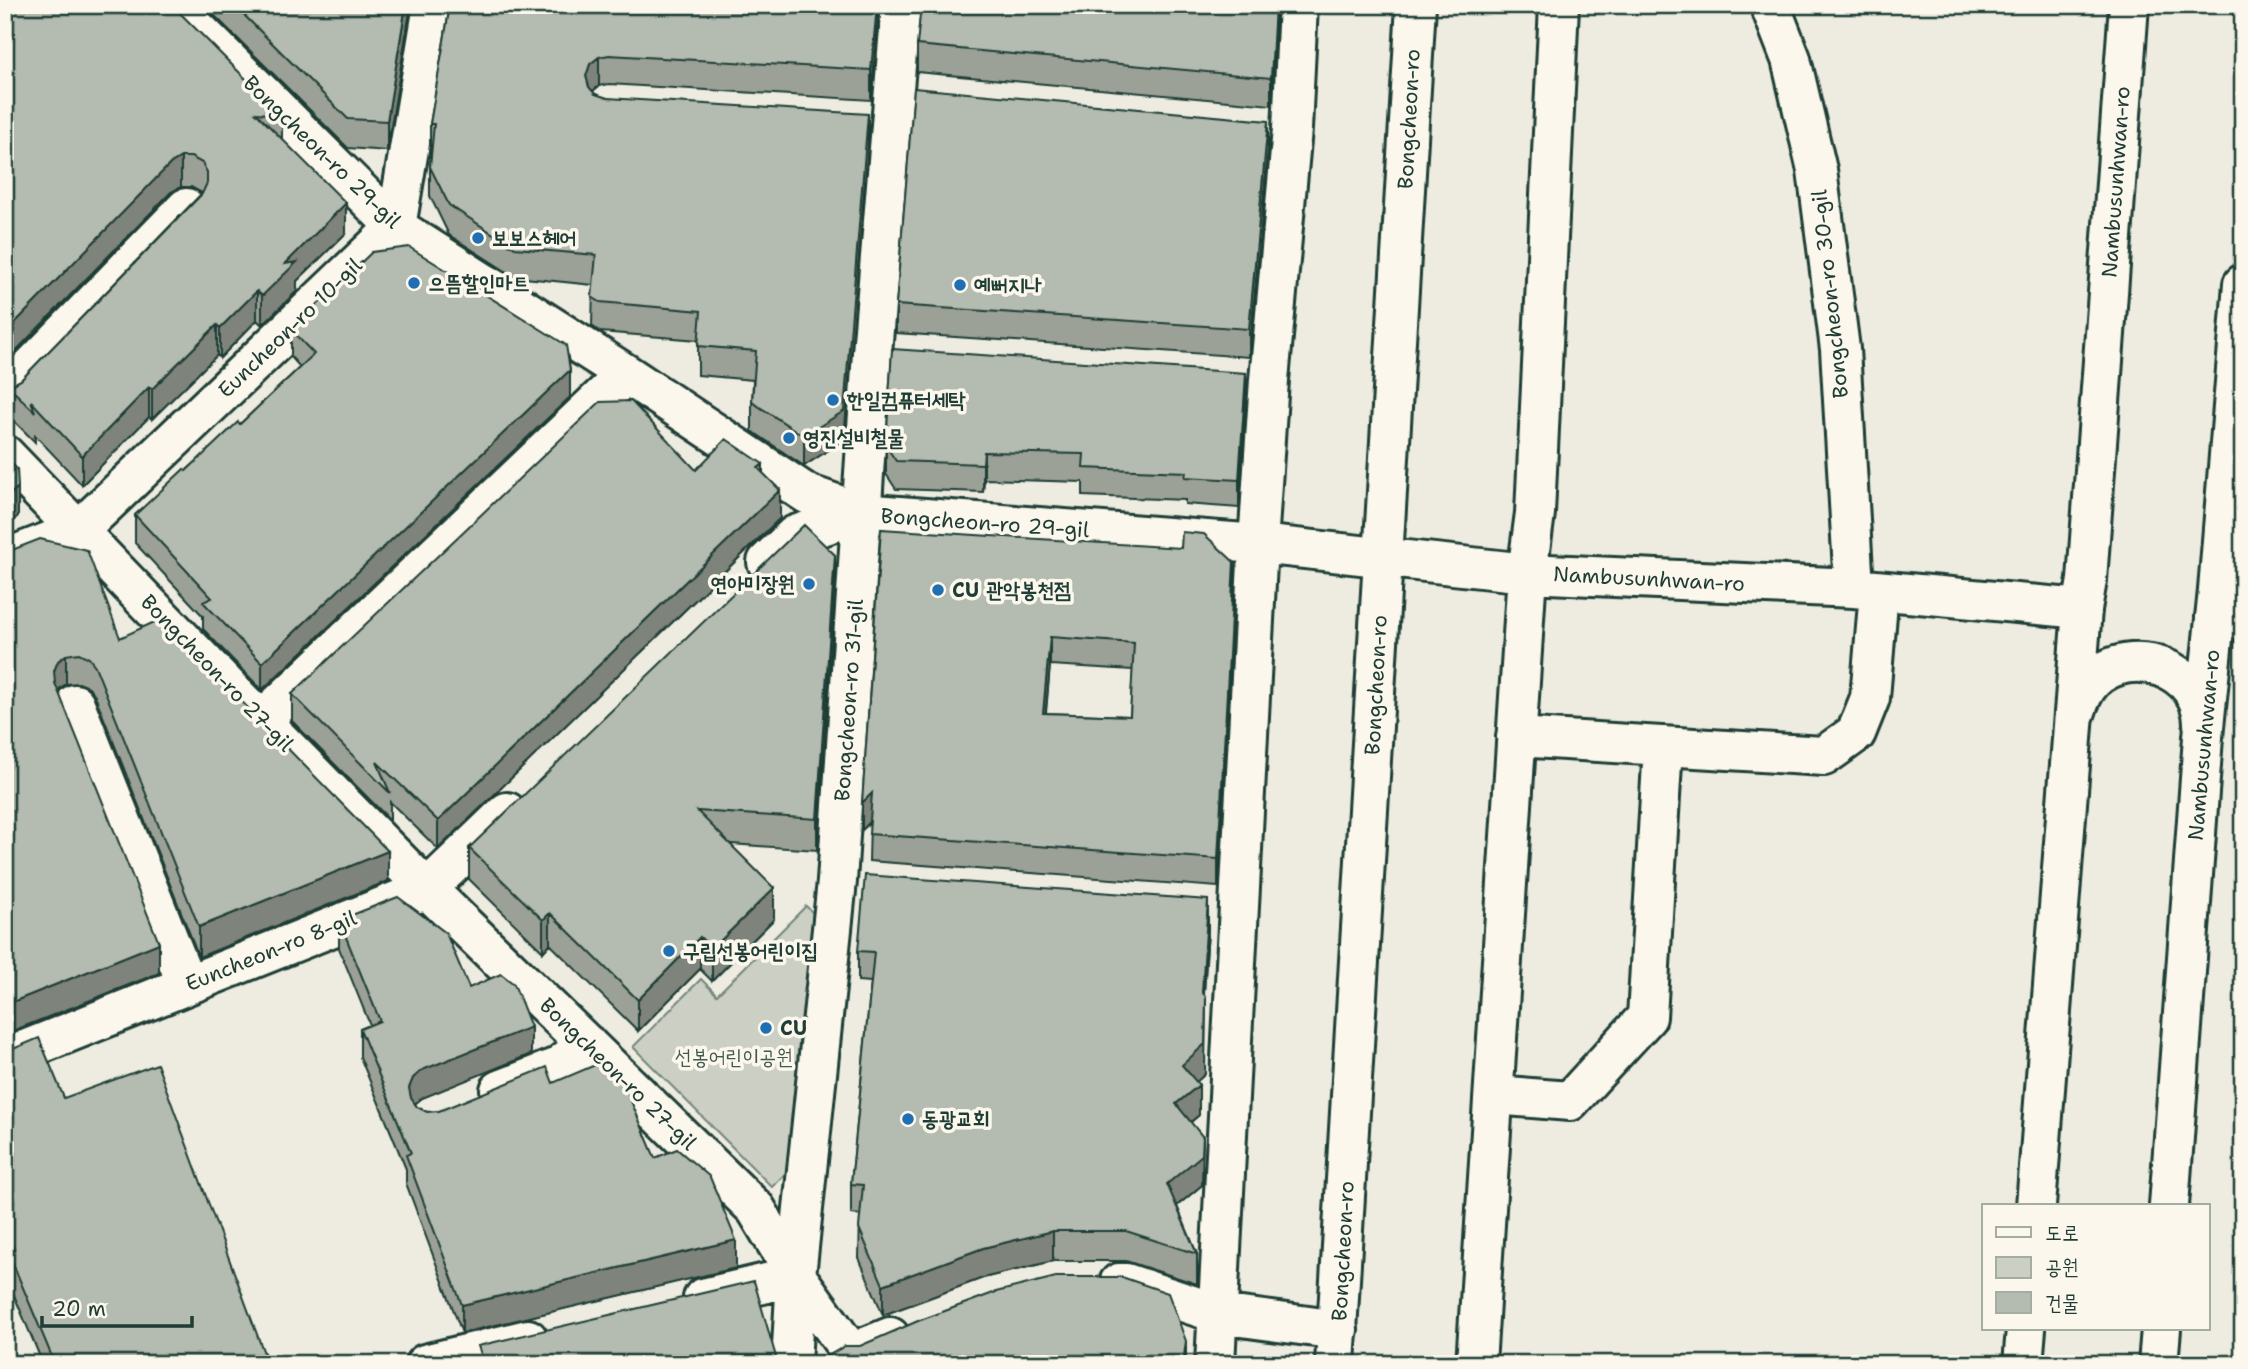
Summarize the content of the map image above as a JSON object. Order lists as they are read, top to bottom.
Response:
{
  "streets": {
    "street": [
      "Bongcheon-ro",
      "Bongcheon-ro 29-gil",
      "Nambusunhwan-ro",
      "Bongcheon-ro 30-gil",
      "Euncheon-ro 10-gil",
      "Bongcheon-ro 27-gil",
      "Bongcheon-ro 31-gil",
      "Euncheon-ro 8-gil"
    ]
  },
  "crossings": [
    ["Bongcheon-ro", "Bongcheon-ro 29-gil"],
    ["Bongcheon-ro", "Nambusunhwan-ro"],
    ["Bongcheon-ro 29-gil", "Nambusunhwan-ro"],
    ["Bongcheon-ro 29-gil", "Euncheon-ro 10-gil"],
    ["Bongcheon-ro 29-gil", "Bongcheon-ro 31-gil"],
    ["Nambusunhwan-ro", "Bongcheon-ro 30-gil"],
    ["Euncheon-ro 10-gil", "Bongcheon-ro 27-gil"],
    ["Bongcheon-ro 27-gil", "Bongcheon-ro 31-gil"],
    ["Bongcheon-ro 27-gil", "Euncheon-ro 8-gil"]
  ],
  "parks": ["선봉어린이공원"],
  "places": [
    "보보스헤어",
    "으뜸할인마트",
    "예뻐지나",
    "한일컴퓨터세탁",
    "영진설비철물",
    "연아미장원",
    "CU 관악봉천점",
    "구립선봉어린이집",
    "CU",
    "동광교회"
  ],
  "legend": ["도로", "공원", "건물"],
  "scale_bar": "20 m"
}
